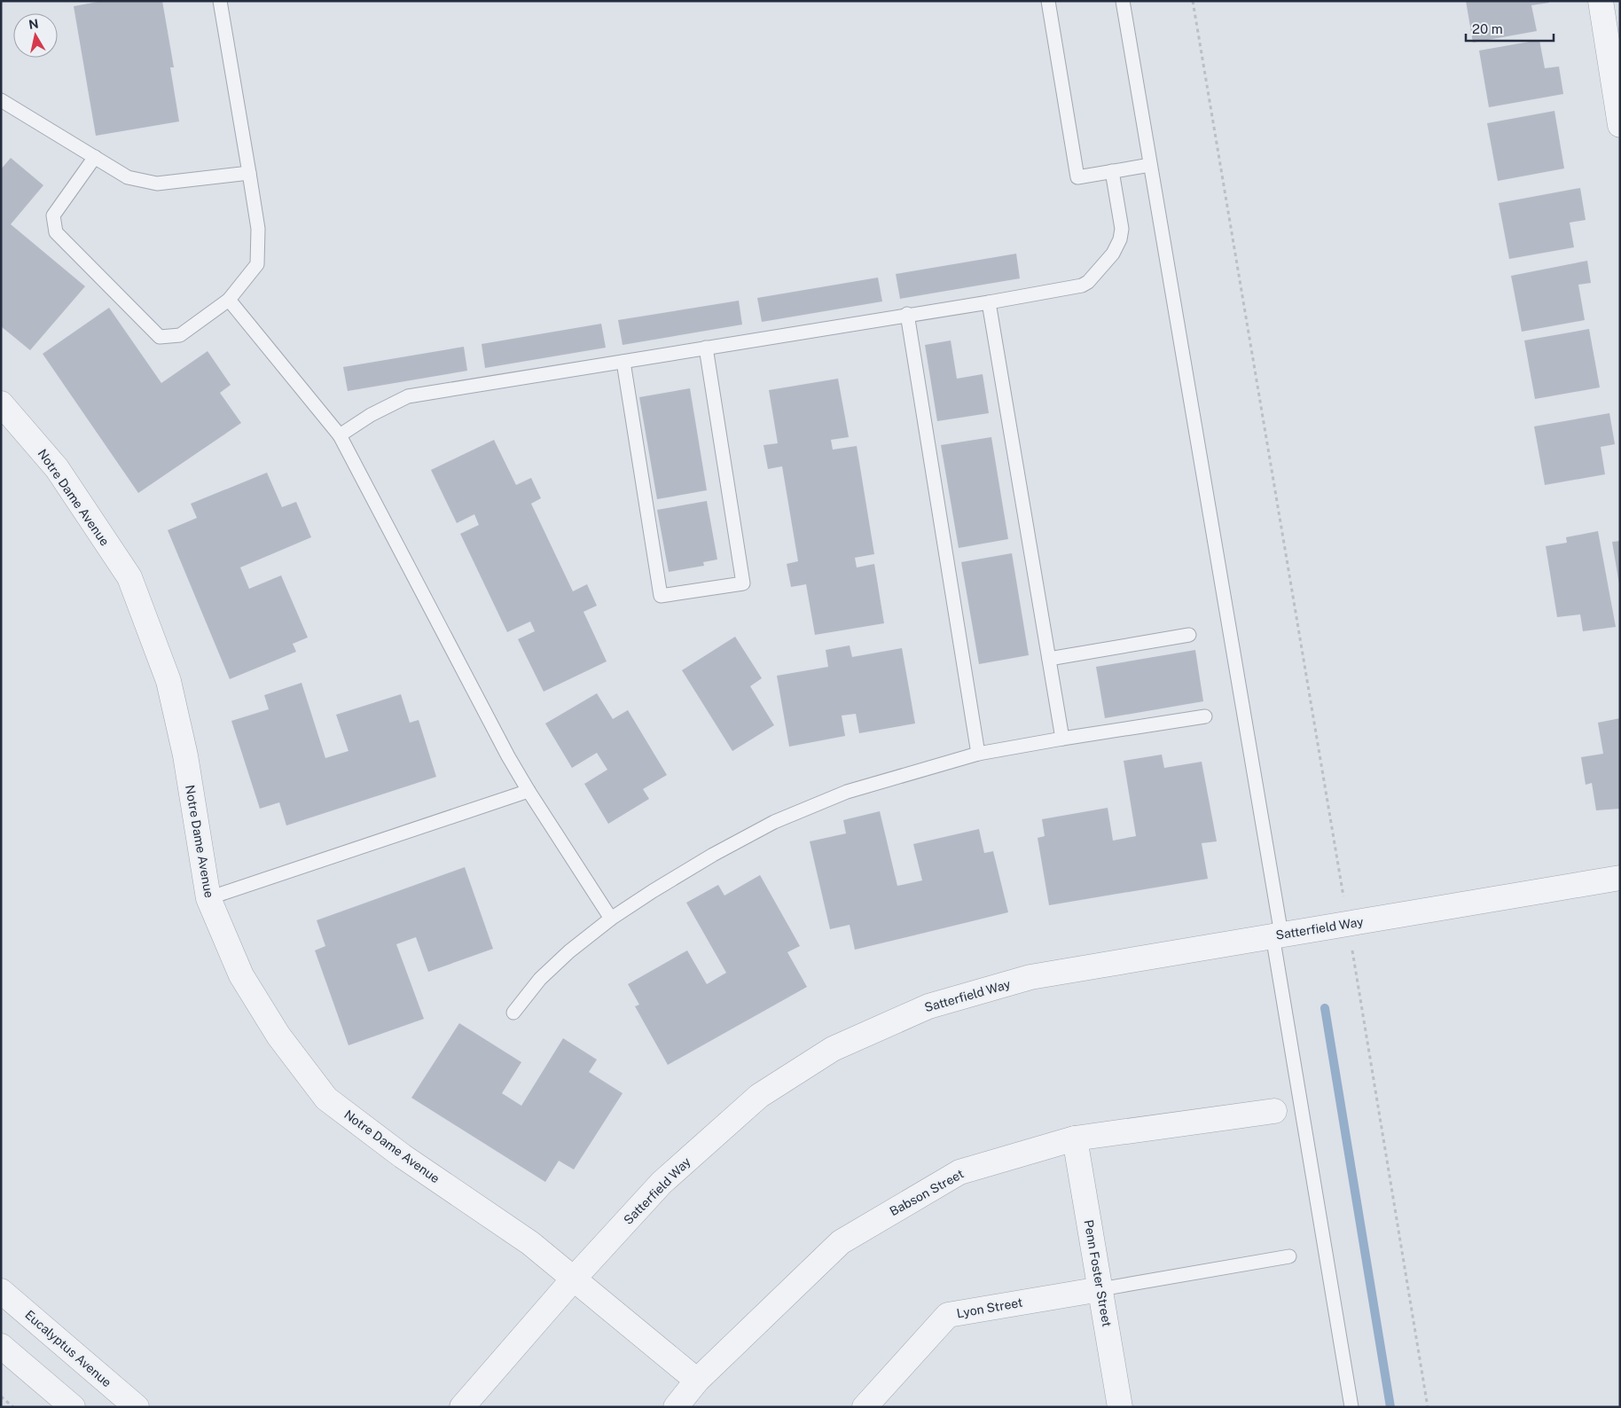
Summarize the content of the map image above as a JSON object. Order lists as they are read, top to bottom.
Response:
{
  "streets": {
    "street": [
      "Notre Dame Avenue",
      "Satterfield Way",
      "Babson Street",
      "Penn Foster Street",
      "Lyon Street",
      "Eucalyptus Avenue"
    ]
  },
  "crossings": [
    ["Notre Dame Avenue", "Satterfield Way"],
    ["Notre Dame Avenue", "Babson Street"],
    ["Babson Street", "Penn Foster Street"],
    ["Penn Foster Street", "Lyon Street"]
  ],
  "scale_bar": "20 m",
  "north": "top"
}
